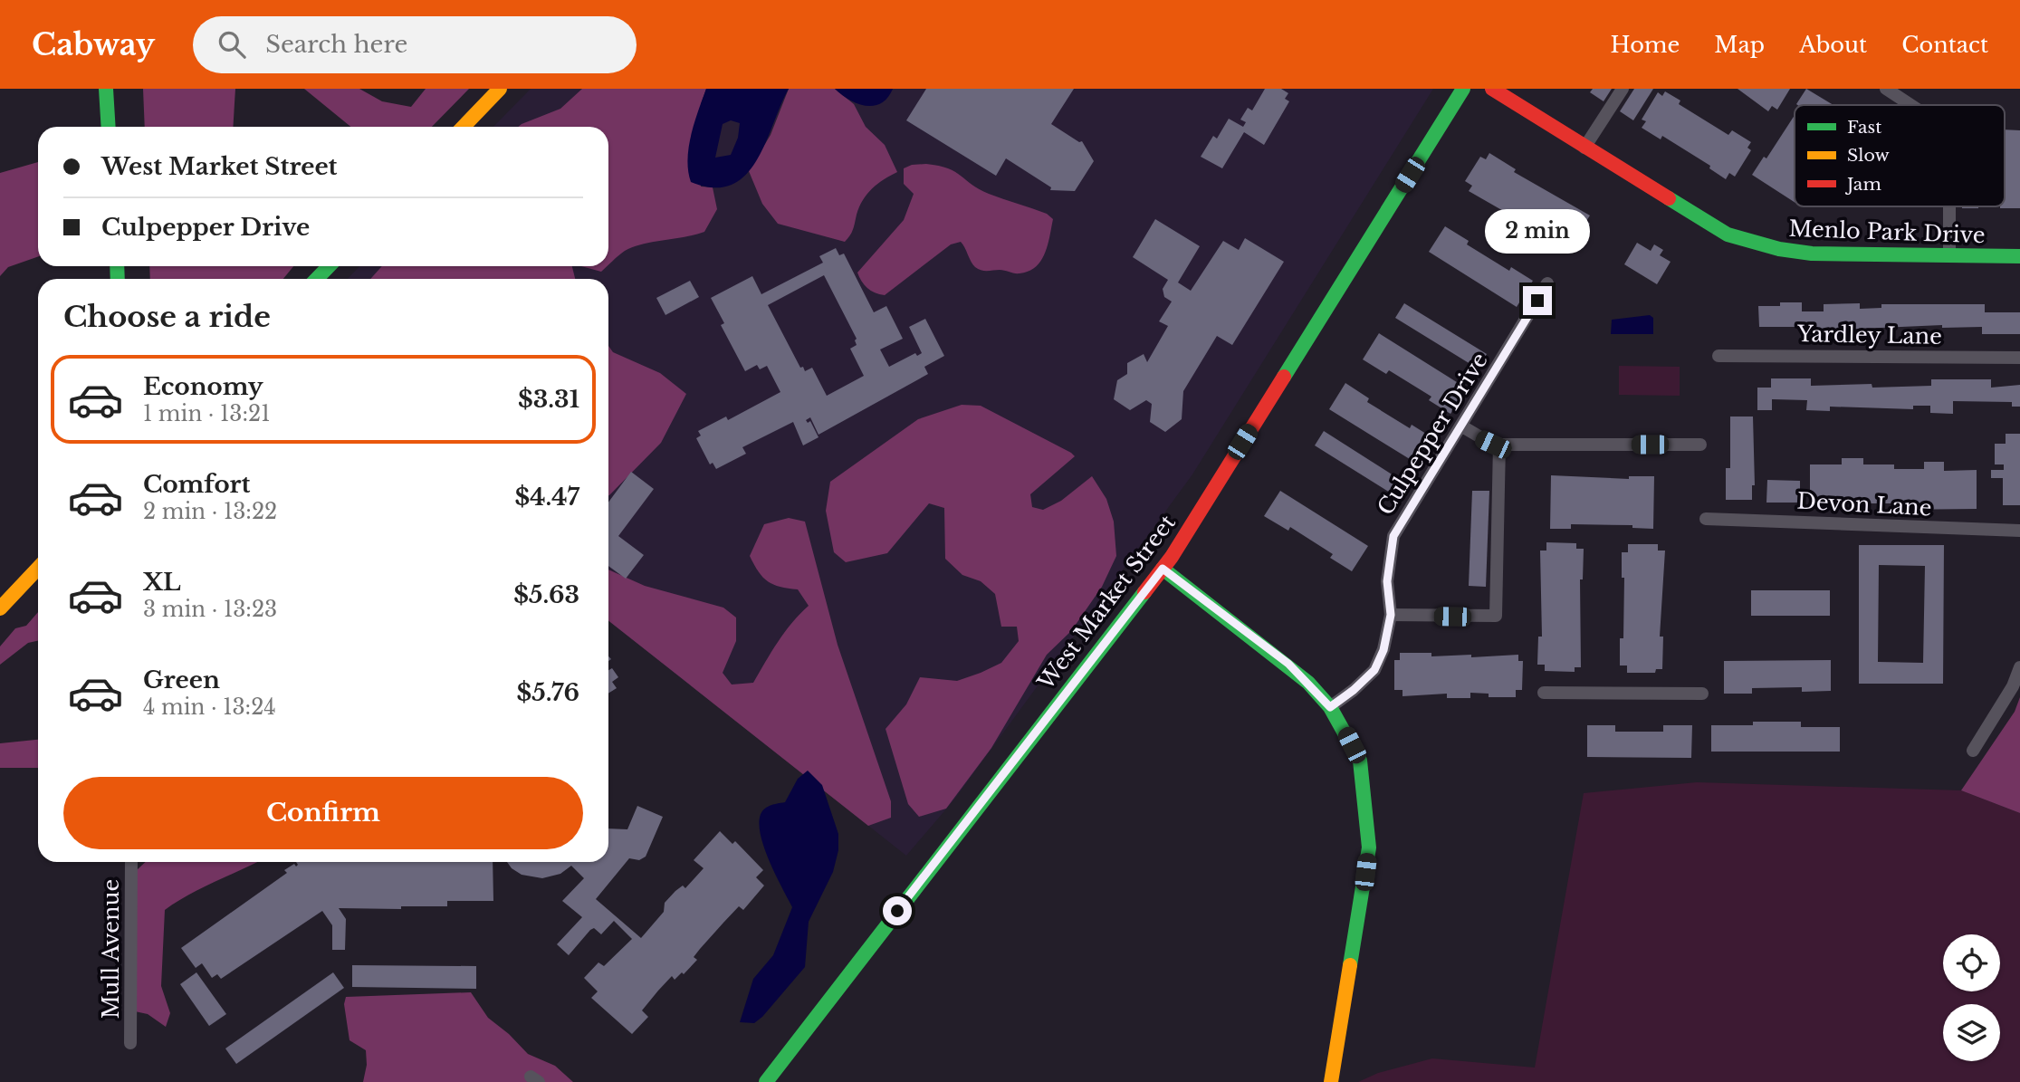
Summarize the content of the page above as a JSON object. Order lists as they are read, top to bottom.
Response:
{
  "streets": {
    "main road": ["Menlo Park Drive", "West Market Street"],
    "street": [
      "Yardley Lane",
      "Culpepper Drive",
      "Devon Lane",
      "Mull Avenue"
    ]
  },
  "legend": ["Fast", "Slow", "Jam"],
  "page": {
    "header": "Cabway",
    "search": "Search here",
    "nav": [
      "Home",
      "Map",
      "About",
      "Contact"
    ],
    "banner": ["West Market Street", "Culpepper Drive"],
    "bubble": "2 min",
    "heading": "Choose a ride",
    "list": [
      {
        "name": "Economy",
        "note": "1 min · 13:21",
        "value": "$3.31"
      },
      {
        "name": "Comfort",
        "note": "2 min · 13:22",
        "value": "$4.47"
      },
      {
        "name": "XL",
        "note": "3 min · 13:23",
        "value": "$5.63"
      },
      {
        "name": "Green",
        "note": "4 min · 13:24",
        "value": "$5.76"
      }
    ],
    "buttons": "Confirm"
  }
}
